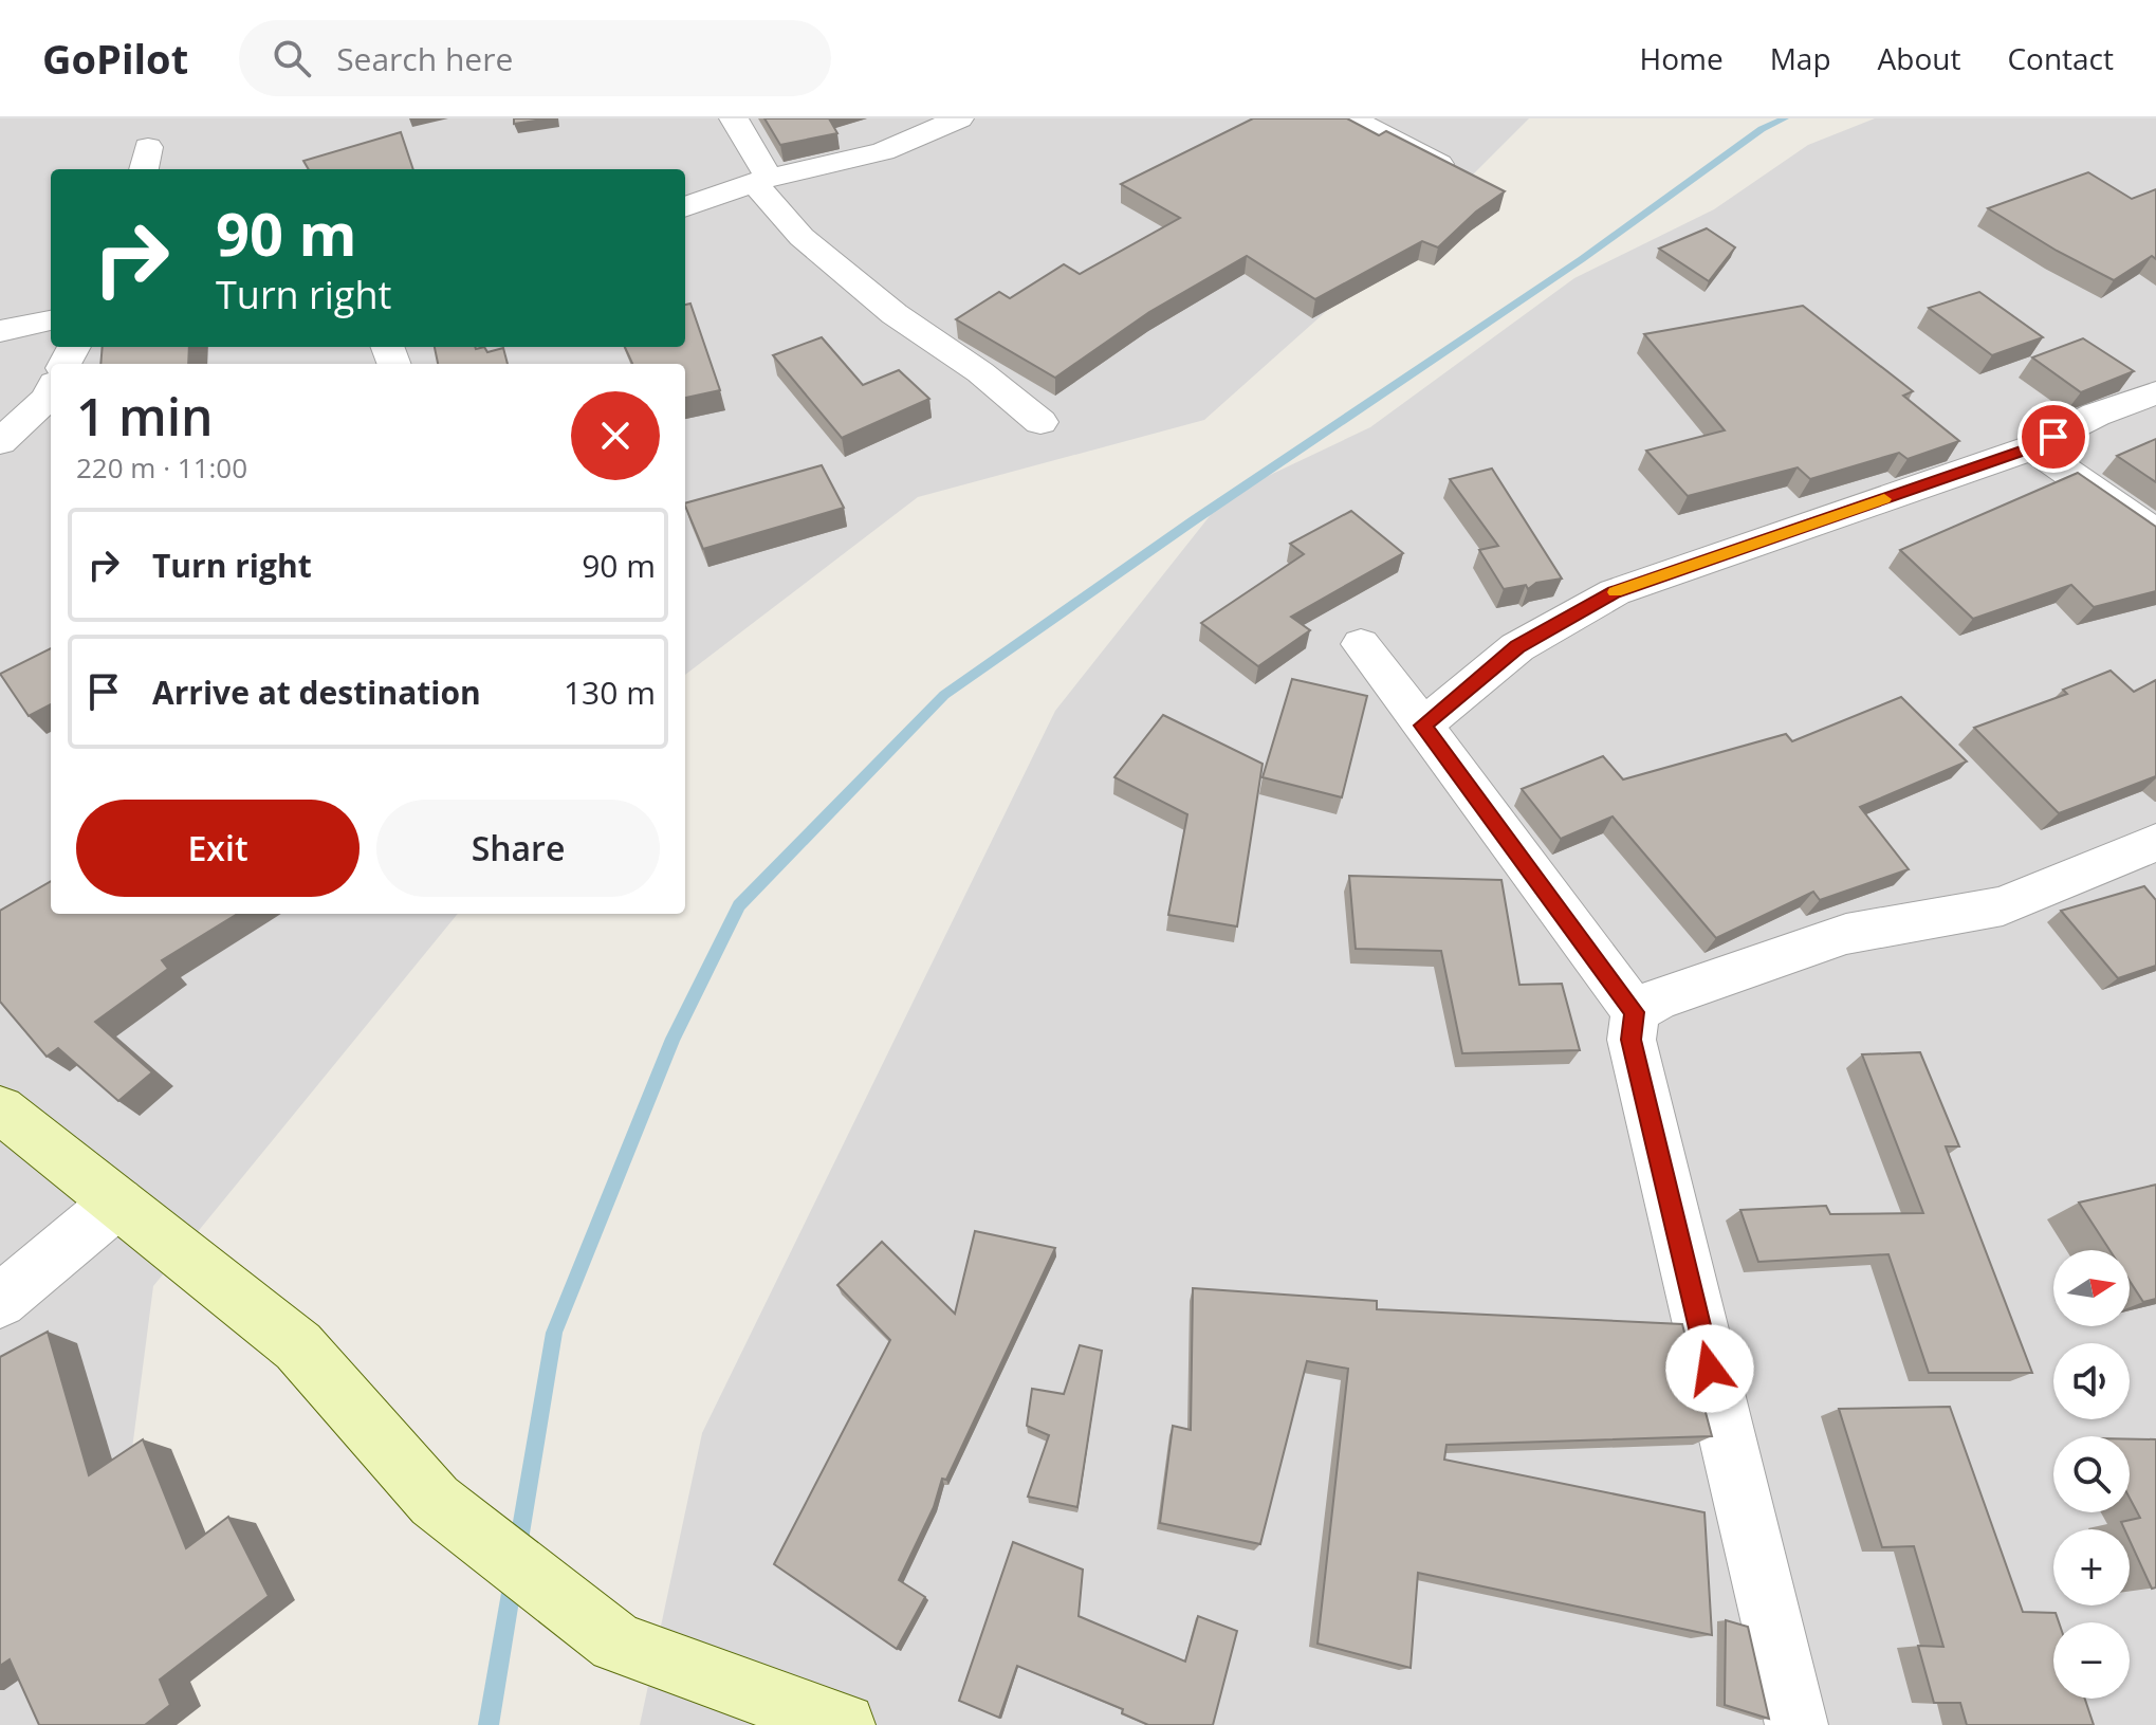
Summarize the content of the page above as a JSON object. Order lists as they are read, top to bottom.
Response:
{
  "north": "right",
  "page": {
    "header": "GoPilot",
    "search": "Search here",
    "nav": [
      "Home",
      "Map",
      "About",
      "Contact"
    ],
    "turn": ["90 m", "Turn right"],
    "heading": ["1 min", "220 m · 11:00"],
    "list": [
      {
        "name": "Turn right",
        "value": "90 m"
      },
      {
        "name": "Arrive at destination",
        "value": "130 m"
      }
    ],
    "buttons": ["Exit", "Share"],
    "map_buttons": ["+", "−"]
  }
}
